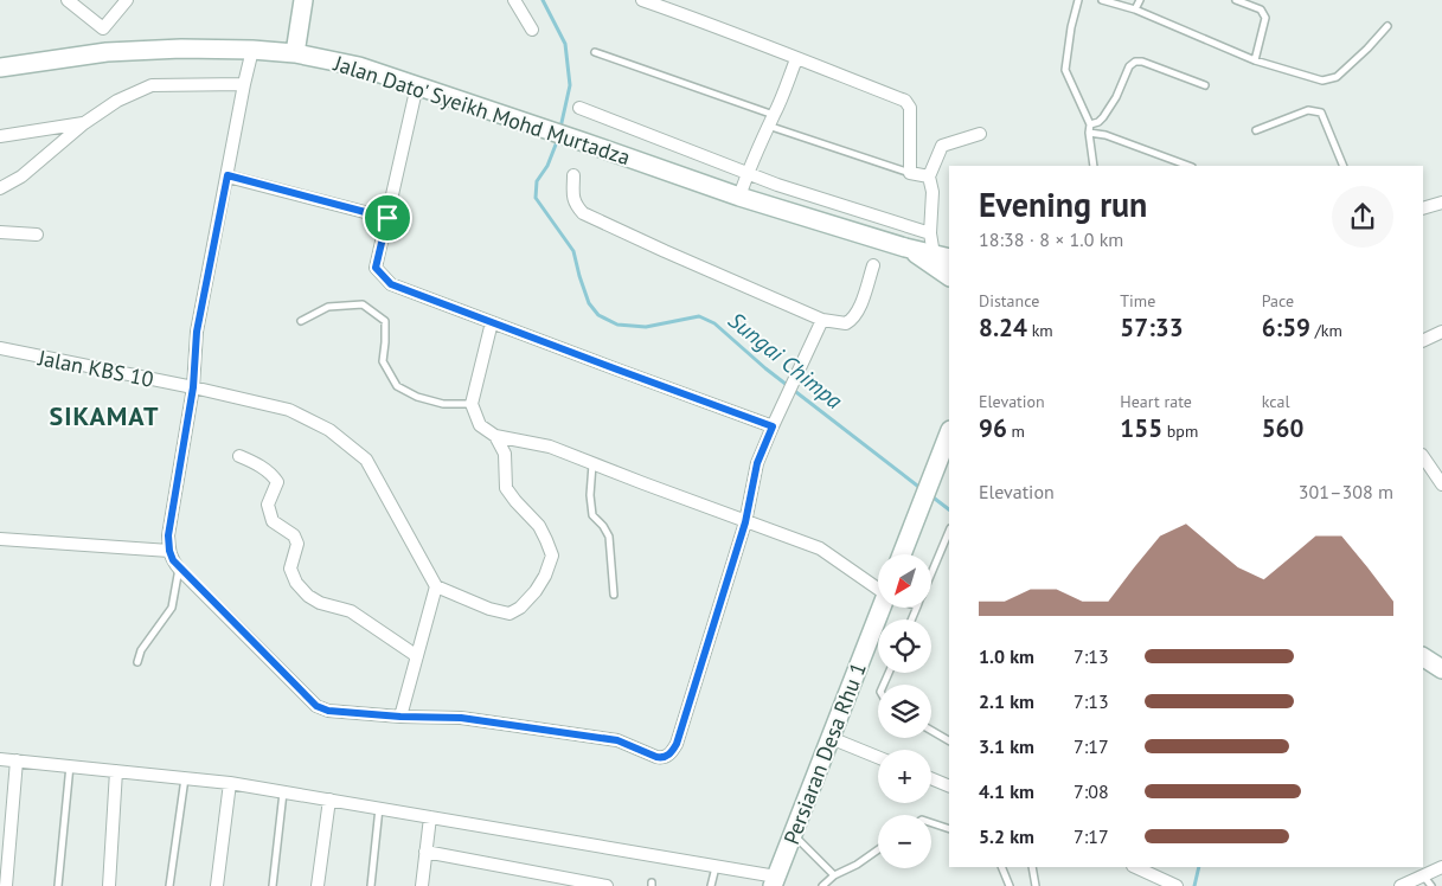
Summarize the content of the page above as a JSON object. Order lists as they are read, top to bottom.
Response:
{
  "streets": {
    "main road": ["Jalan Dato' Syeikh Mohd Murtadza", "Persiaran Desa Rhu 1"],
    "street": ["Jalan KBS 10"]
  },
  "districts": ["SIKAMAT"],
  "water": ["Sungai Chimpa"],
  "north": "bottom left",
  "page": {
    "heading": ["Evening run", "18:38 · 8 × 1.0 km"],
    "stats": [
      ["Distance", "8.24 km"],
      ["Time", "57:33"],
      ["Pace", "6:59 /km"],
      ["Elevation", "96 m"],
      ["Heart rate", "155 bpm"],
      ["kcal", "560"]
    ],
    "chart": ["Elevation", "301–308 m"],
    "map_buttons": ["+", "−"],
    "list": [
      {
        "name": "1.0 km",
        "note": "7:13"
      },
      {
        "name": "2.1 km",
        "note": "7:13"
      },
      {
        "name": "3.1 km",
        "note": "7:17"
      },
      {
        "name": "4.1 km",
        "note": "7:08"
      },
      {
        "name": "5.2 km",
        "note": "7:17"
      }
    ]
  }
}
